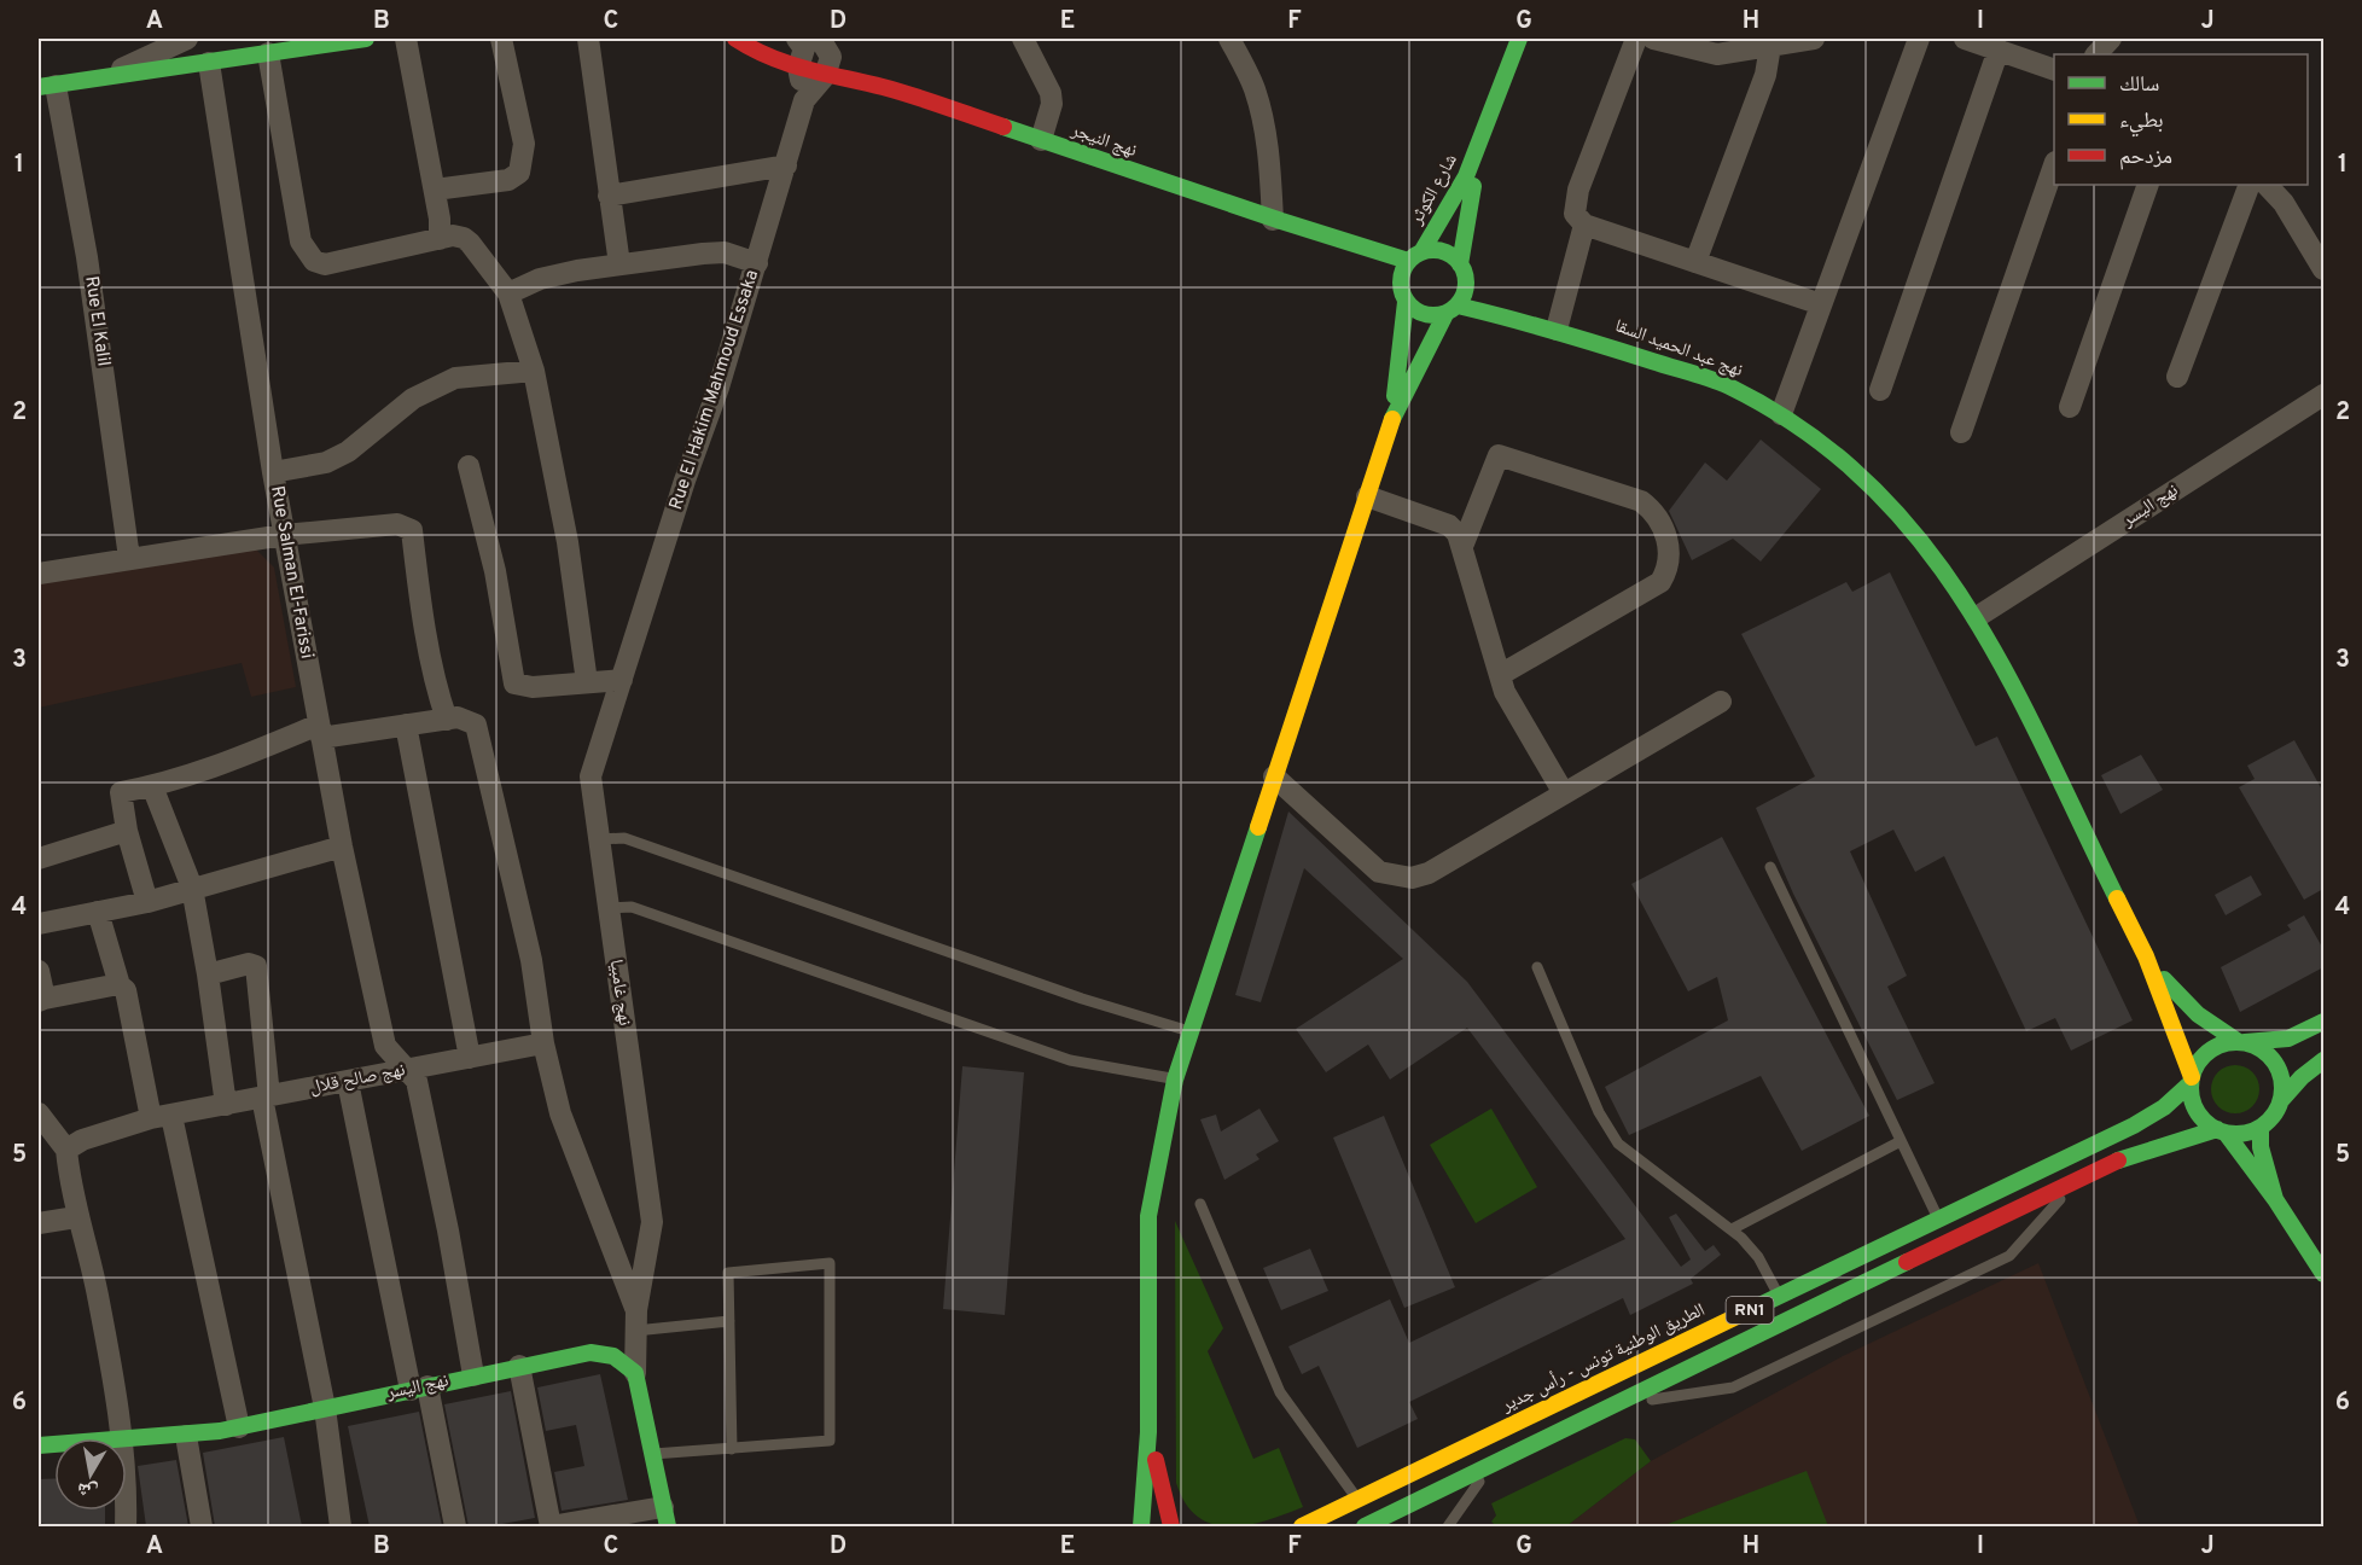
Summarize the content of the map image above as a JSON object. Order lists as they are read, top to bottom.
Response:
{
  "streets": {
    "main road": [
      "نهج النيجر",
      "شارع الكوثر",
      "نهج عبد الحميد السقا",
      "نهج اليسر",
      "RN1",
      "الطريق الوطنية تونس - رأس جدير"
    ],
    "street": [
      "Rue El Kalil",
      "Rue El Hakim Mahmoud Essaka",
      "Rue Salman El-Farissi",
      "نهج غامبيا",
      "نهج صالح قلال"
    ]
  },
  "crossings": [
    ["نهج النيجر", "Rue El Hakim Mahmoud Essaka"],
    ["شارع الكوثر", "نهج عبد الحميد السقا"],
    ["نهج عبد الحميد السقا", "نهج اليسر"],
    ["Rue El Hakim Mahmoud Essaka", "نهج غامبيا"],
    ["نهج اليسر", "Rue Salman El-Farissi"],
    ["Rue Salman El-Farissi", "نهج صالح قلال"],
    ["RN1", "الطريق الوطنية تونس - رأس جدير"]
  ],
  "legend": ["سالك", "بطيء", "مزدحم"],
  "north": "bottom",
  "grid": {
    "columns": [
      "A",
      "B",
      "C",
      "D",
      "E",
      "F",
      "G",
      "H",
      "I",
      "J"
    ],
    "rows": [
      "1",
      "2",
      "3",
      "4",
      "5",
      "6"
    ]
  }
}
